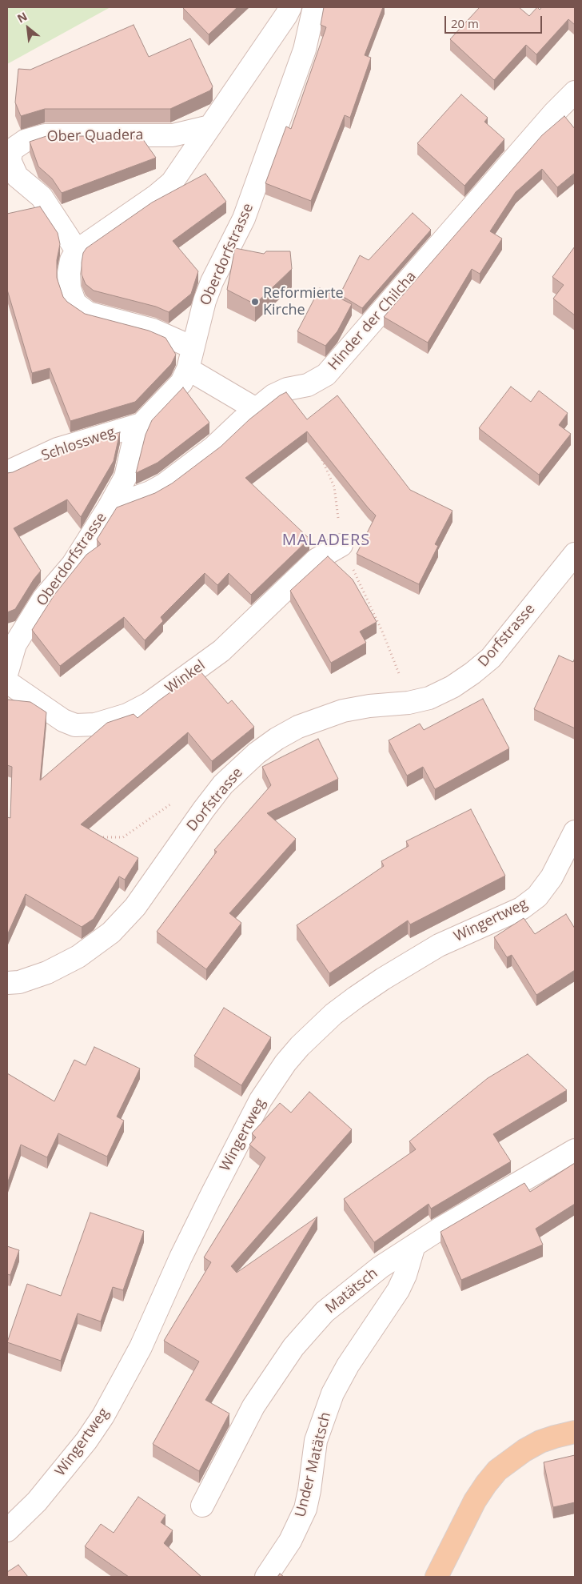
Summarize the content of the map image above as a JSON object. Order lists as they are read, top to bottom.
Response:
{
  "streets": {
    "street": [
      "Ober Quadera",
      "Oberdorfstrasse",
      "Hinder der Chilcha",
      "Schlossweg",
      "Dorfstrasse",
      "Winkel",
      "Wingertweg",
      "Matätsch",
      "Under Matätsch"
    ]
  },
  "crossings": [
    ["Oberdorfstrasse", "Hinder der Chilcha"],
    ["Oberdorfstrasse", "Schlossweg"],
    ["Matätsch", "Under Matätsch"]
  ],
  "districts": ["MALADERS"],
  "places": ["Reformierte Kirche"],
  "scale_bar": "20 m",
  "north": "top left"
}
